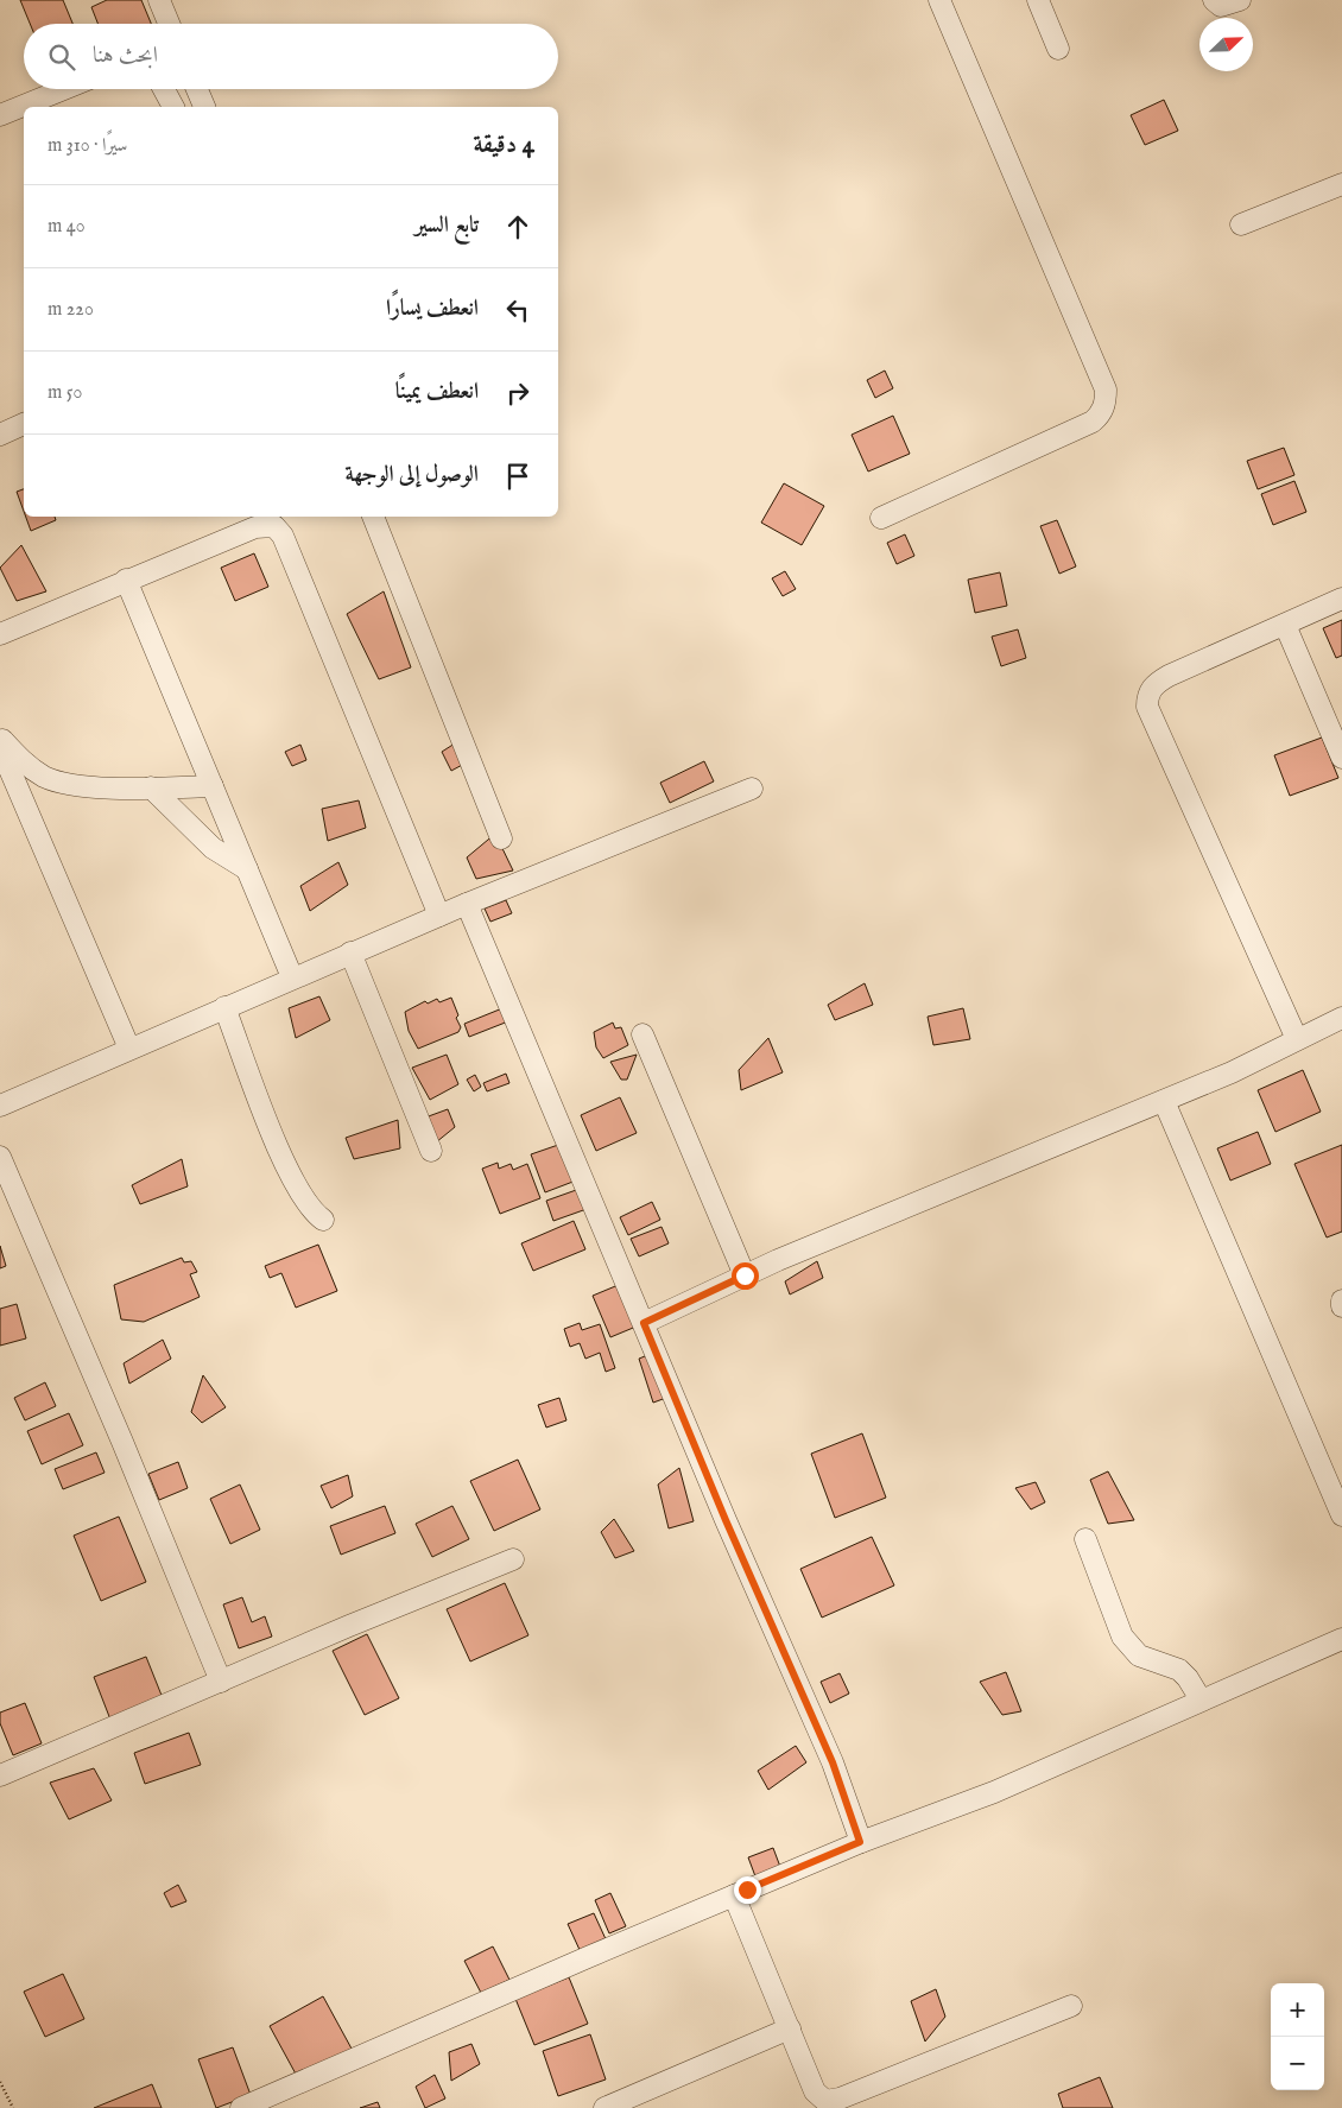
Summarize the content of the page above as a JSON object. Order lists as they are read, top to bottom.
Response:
{
  "north": "top right",
  "page": {
    "search": "ابحث هنا",
    "heading": ["4 دقيقة", "سيرًا · 310 m"],
    "list": [
      ["تابع السير", "40 m"],
      ["انعطف يسارًا", "220 m"],
      ["انعطف يمينًا", "50 m"],
      "الوصول إلى الوجهة"
    ],
    "map_buttons": ["+", "−"]
  }
}
